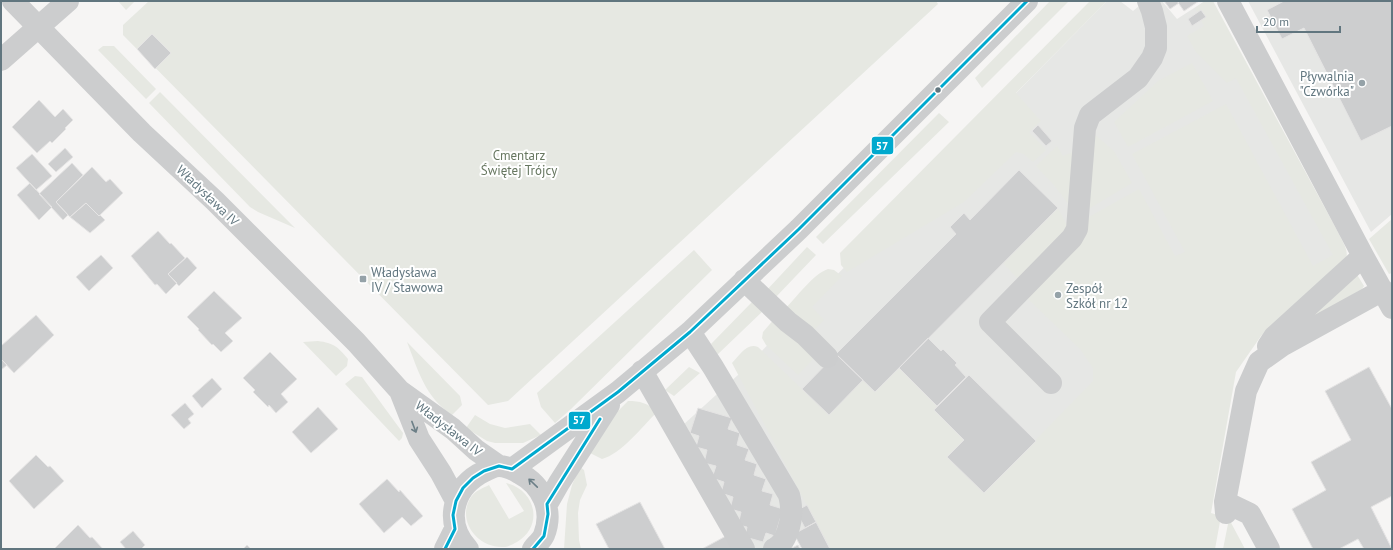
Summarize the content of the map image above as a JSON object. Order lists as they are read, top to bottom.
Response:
{
  "streets": {
    "street": ["Władysława IV"]
  },
  "parks": ["Cmentarz Świętej Trójcy"],
  "places": {
    "other": ["Pływalnia \"Czwórka\"", "Zespół Szkół nr 12"],
    "transit": ["Władysława IV / Stawowa"]
  },
  "lines": ["transit line 57"],
  "scale_bar": "20 m"
}
